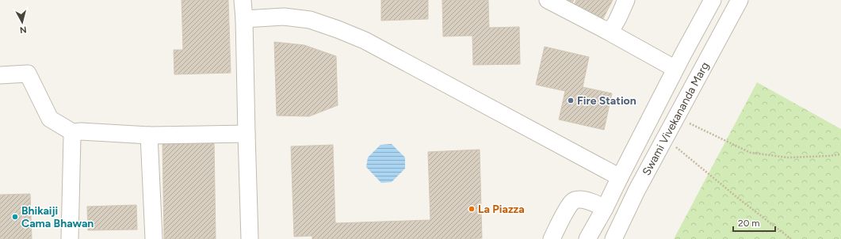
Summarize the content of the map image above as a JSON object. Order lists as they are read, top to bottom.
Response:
{
  "streets": {
    "street": ["Swami Vivekananda Marg"]
  },
  "places": ["Fire Station", "La Piazza", "Bhikaiji Cama Bhawan"],
  "scale_bar": "20 m",
  "north": "bottom"
}
